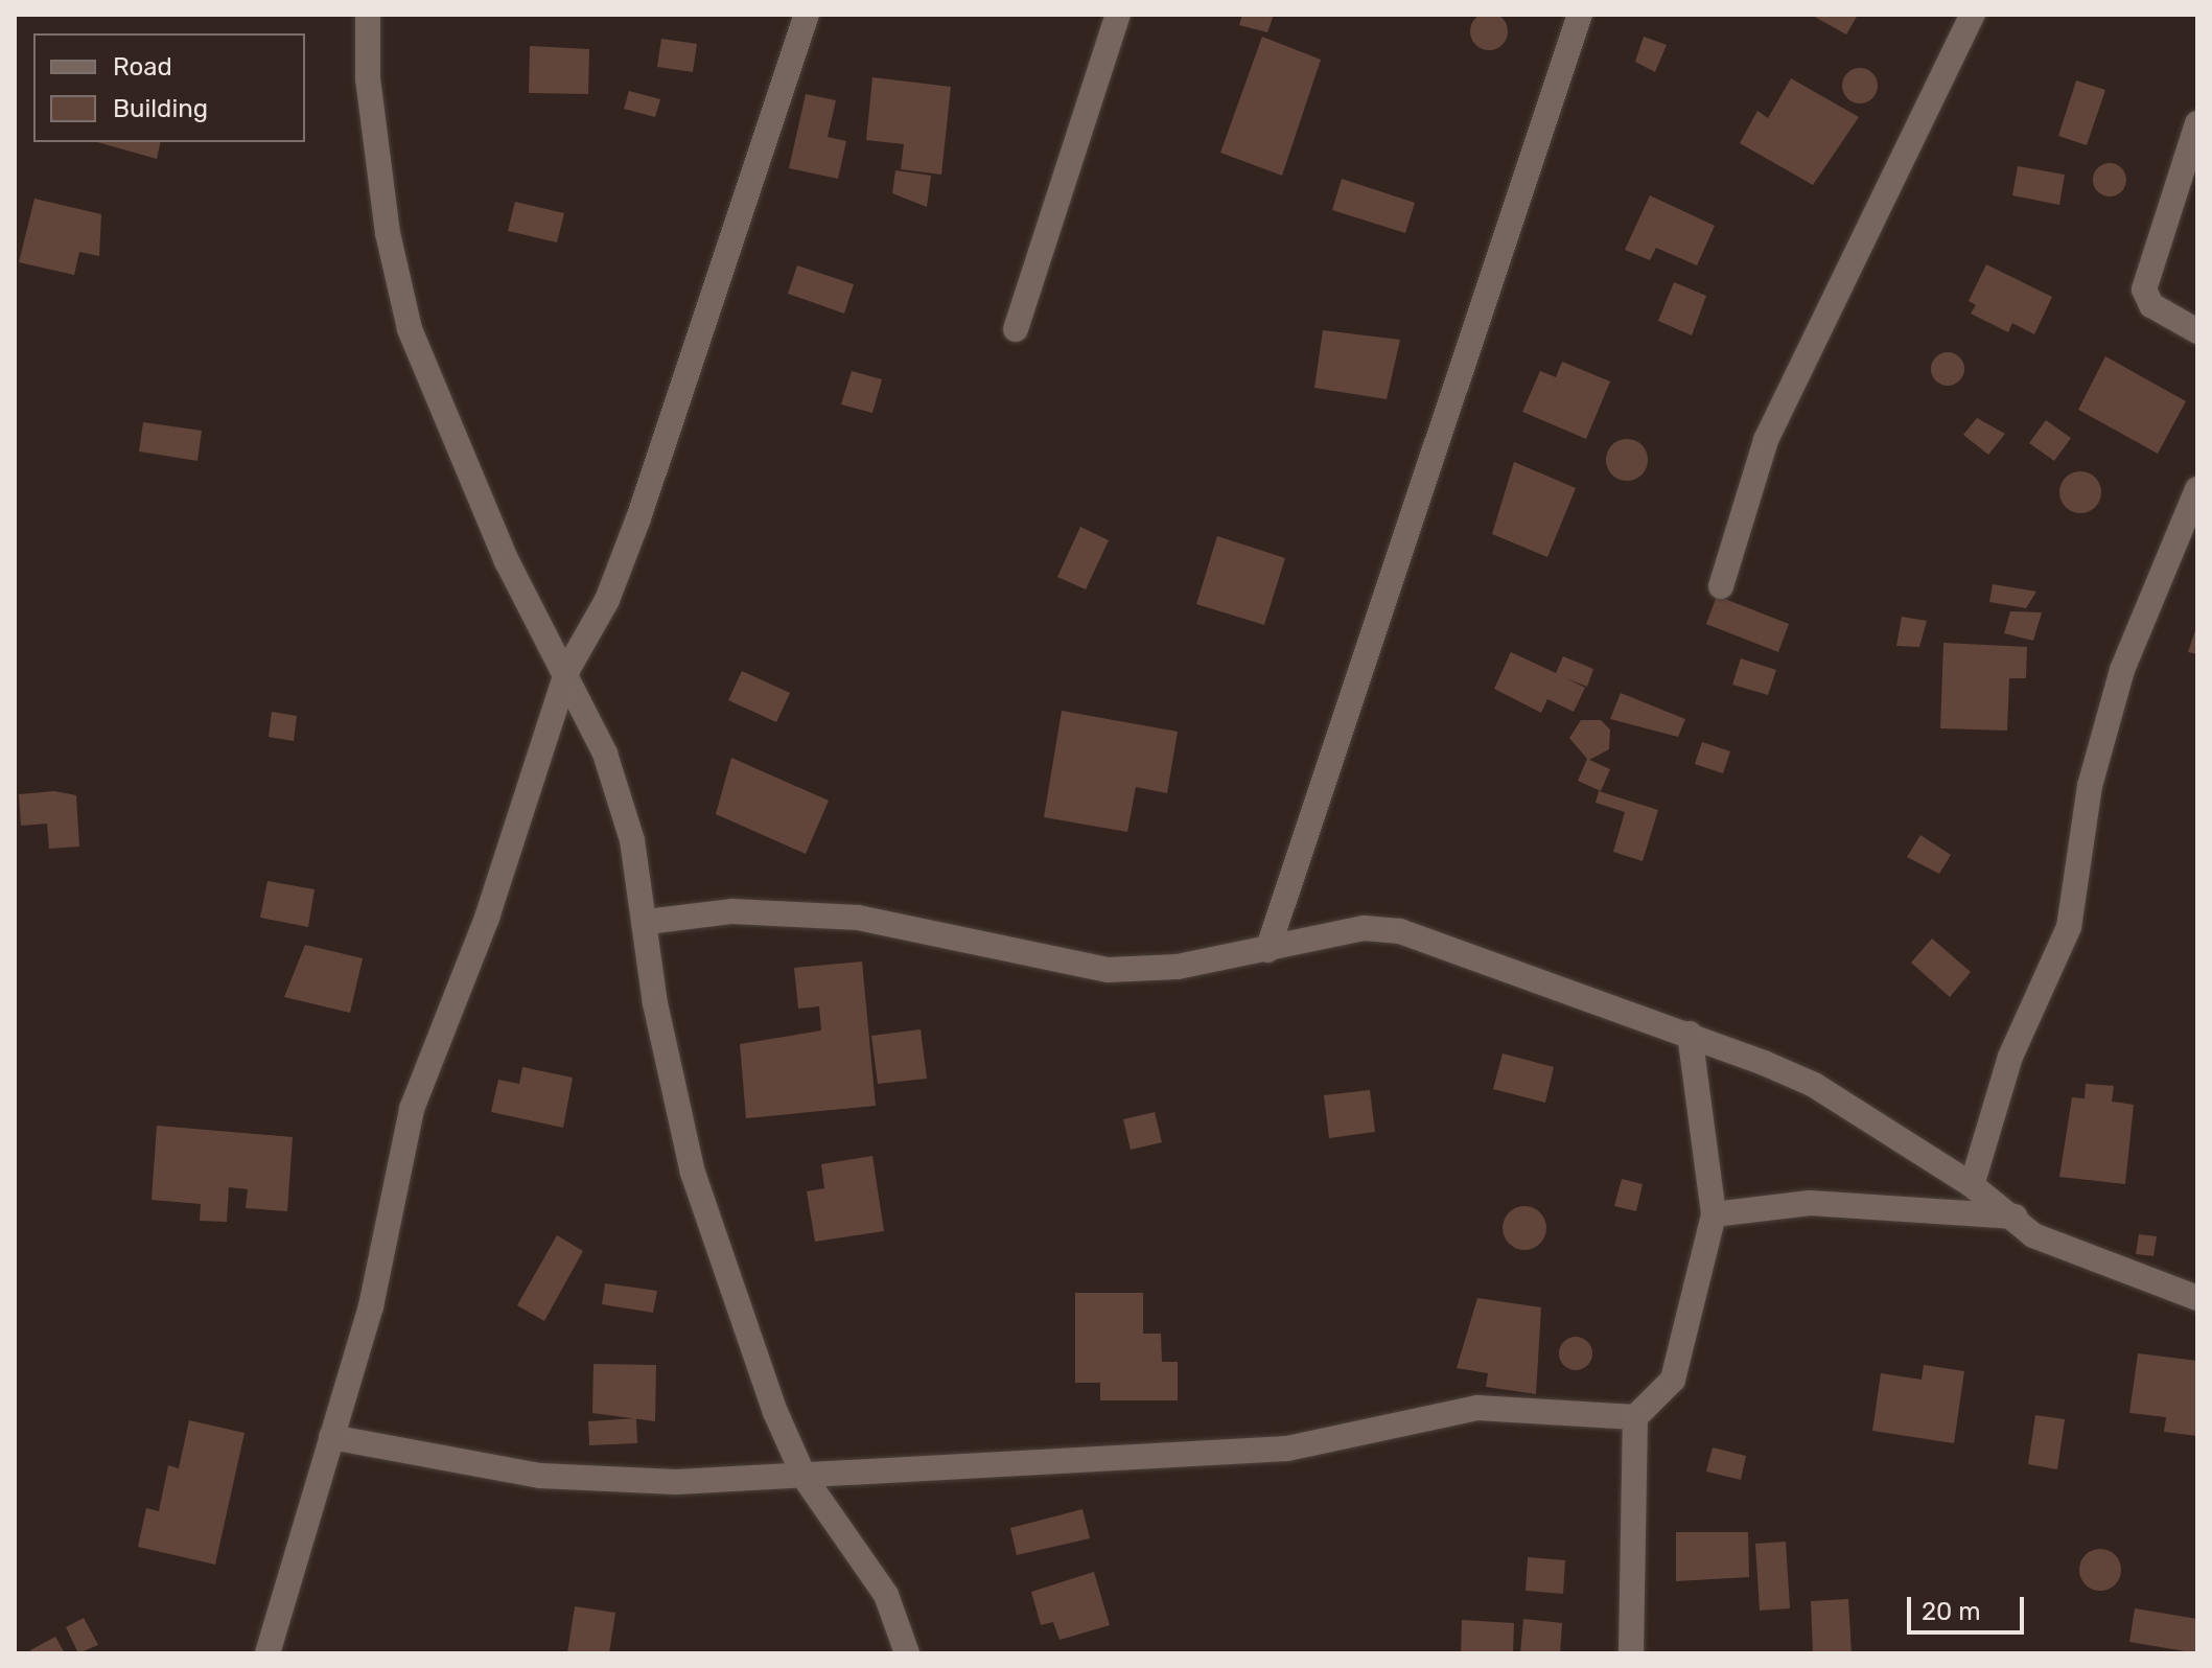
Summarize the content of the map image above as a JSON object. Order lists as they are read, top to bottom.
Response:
{
  "legend": ["Road", "Building"],
  "scale_bar": "20 m"
}
